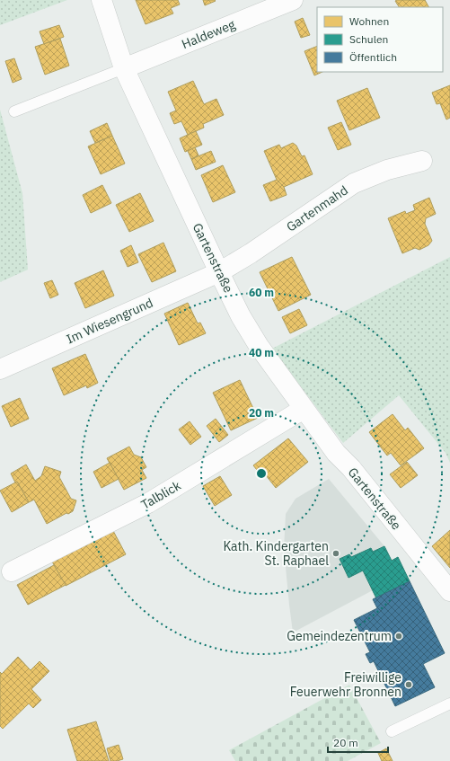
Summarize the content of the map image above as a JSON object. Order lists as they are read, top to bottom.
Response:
{
  "streets": {
    "street": [
      "Haldeweg",
      "Gartenmahd",
      "Gartenstraße",
      "Im Wiesengrund",
      "Talblick"
    ]
  },
  "crossings": [
    ["Haldeweg", "Gartenstraße"],
    ["Gartenmahd", "Gartenstraße"],
    ["Gartenmahd", "Im Wiesengrund"],
    ["Gartenstraße", "Im Wiesengrund"],
    ["Gartenstraße", "Talblick"]
  ],
  "places": ["Kath. Kindergarten St. Raphael", "Gemeindezentrum", "Freiwillige Feuerwehr Bronnen"],
  "legend": ["Wohnen", "Schulen", "Öffentlich"],
  "scale_bar": "20 m",
  "rings": ["60 m", "40 m", "20 m"]
}
